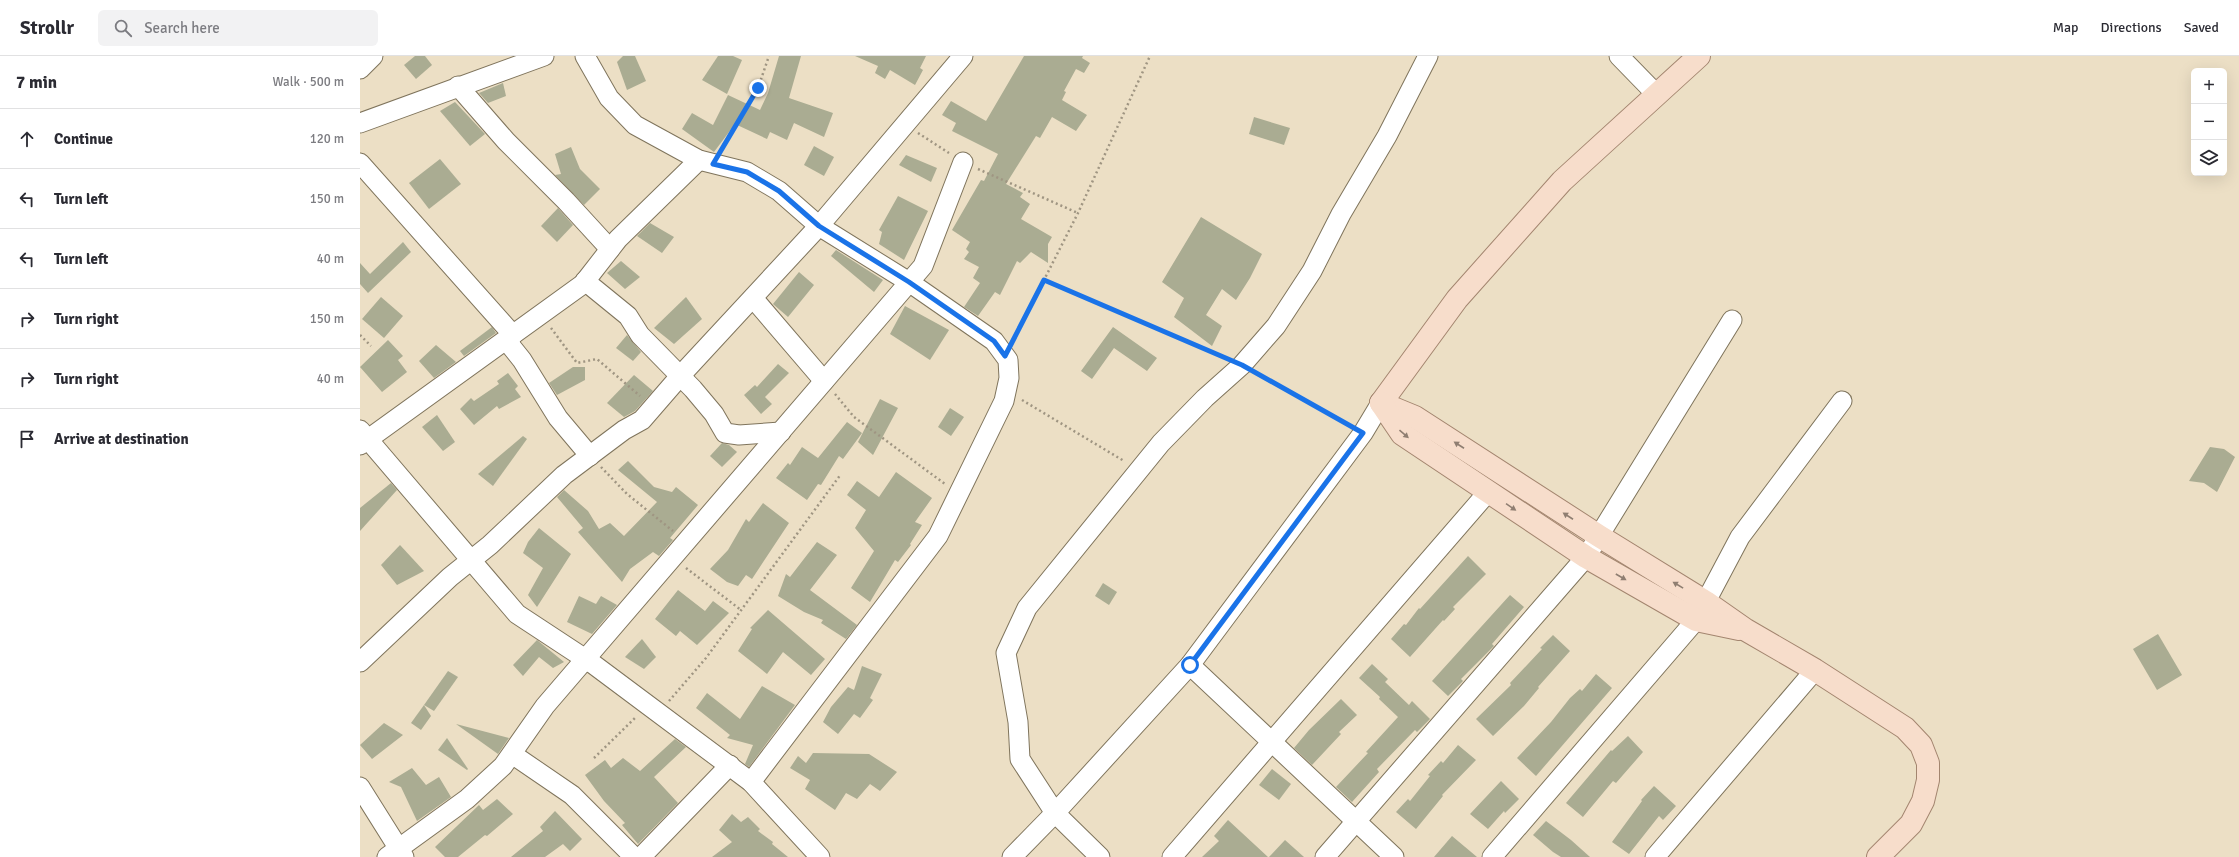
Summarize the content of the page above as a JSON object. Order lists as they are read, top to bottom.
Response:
{
  "page": {
    "header": "Strollr",
    "search": "Search here",
    "nav": ["Map", "Directions", "Saved"],
    "heading": ["7 min", "Walk · 500 m"],
    "map_buttons": ["+", "−"],
    "list": [
      ["Continue", "120 m"],
      ["Turn left", "150 m"],
      ["Turn left", "40 m"],
      ["Turn right", "150 m"],
      ["Turn right", "40 m"],
      "Arrive at destination"
    ]
  }
}
